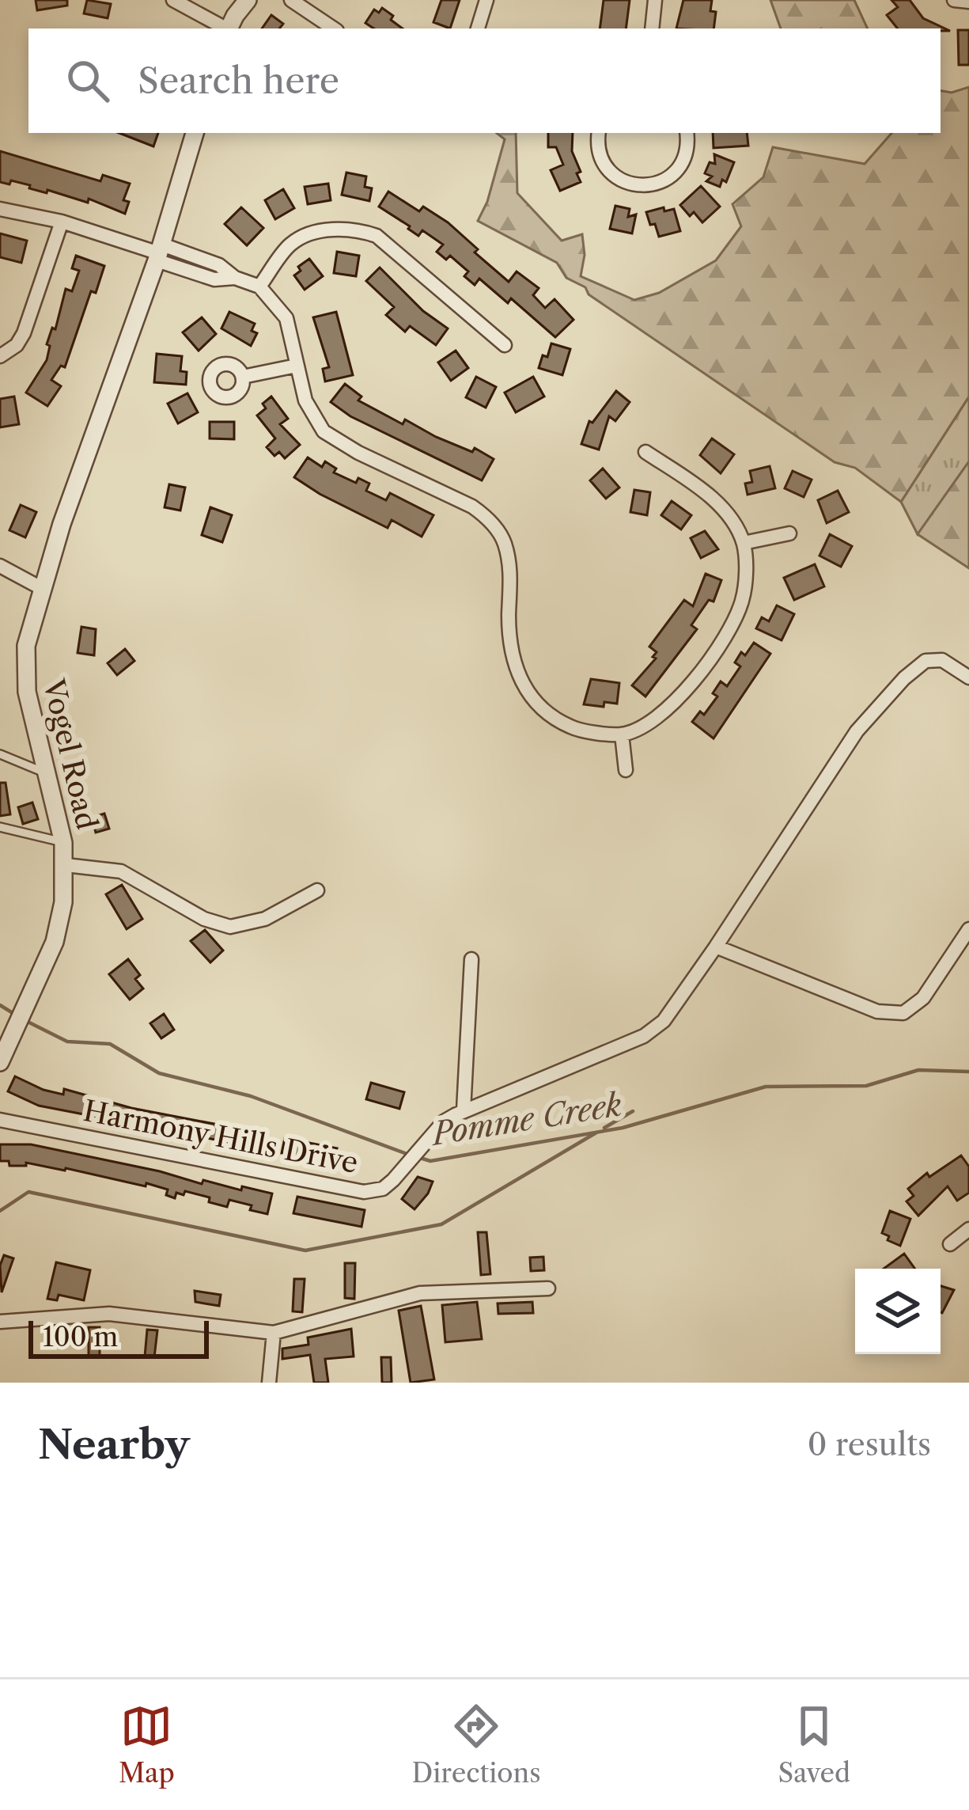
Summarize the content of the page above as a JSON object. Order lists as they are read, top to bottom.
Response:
{
  "streets": {
    "street": ["Vogel Road", "Harmony Hills Drive"]
  },
  "water": ["Pomme Creek"],
  "scale_bar": "100 m",
  "page": {
    "search": "Search here",
    "scale": "100 m",
    "heading": ["Nearby", "0 results"],
    "nav": ["Map", "Directions", "Saved"]
  }
}
